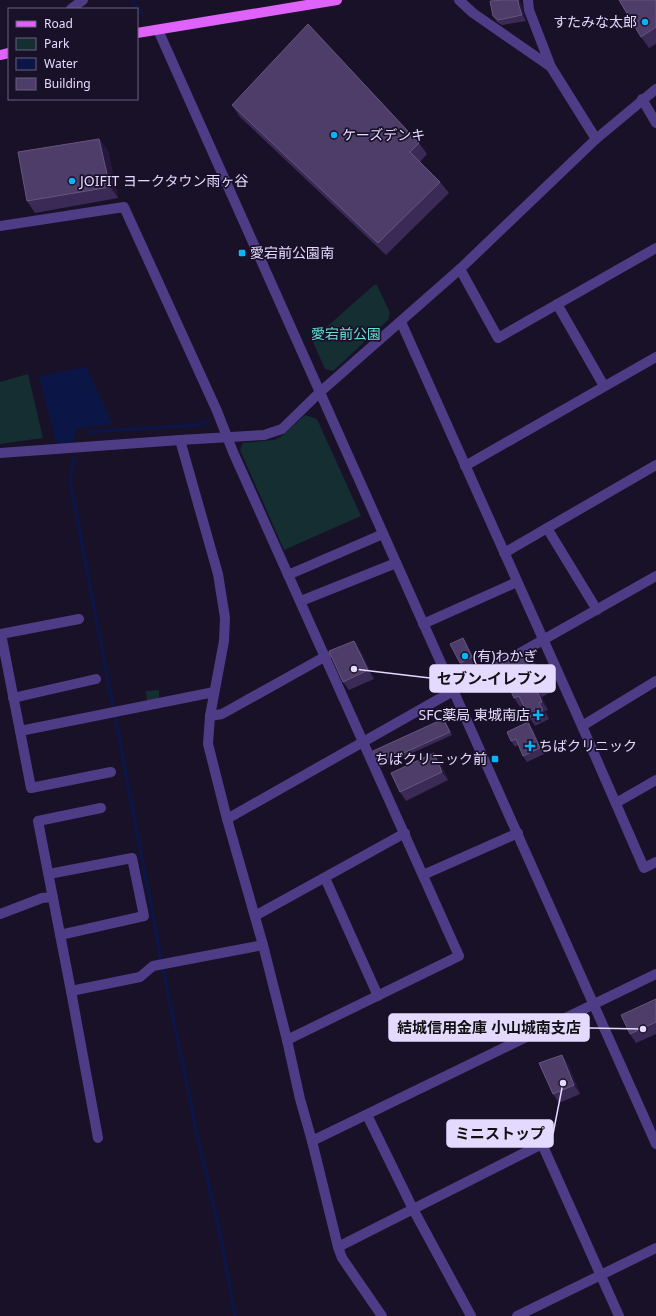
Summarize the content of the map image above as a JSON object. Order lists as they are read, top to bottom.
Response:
{
  "parks": ["愛宕前公園"],
  "places": {
    "other": [
      "すたみな太郎",
      "ケーズデンキ",
      "JOIFIT ヨークタウン雨ヶ谷",
      "(有)わかぎ",
      "セブン-イレブン",
      "結城信用金庫 小山城南支店",
      "ミニストップ"
    ],
    "transit": ["愛宕前公園南", "ちばクリニック前"],
    "health": ["SFC薬局 東城南店", "ちばクリニック"]
  },
  "legend": [
    "Road",
    "Park",
    "Water",
    "Building"
  ]
}
